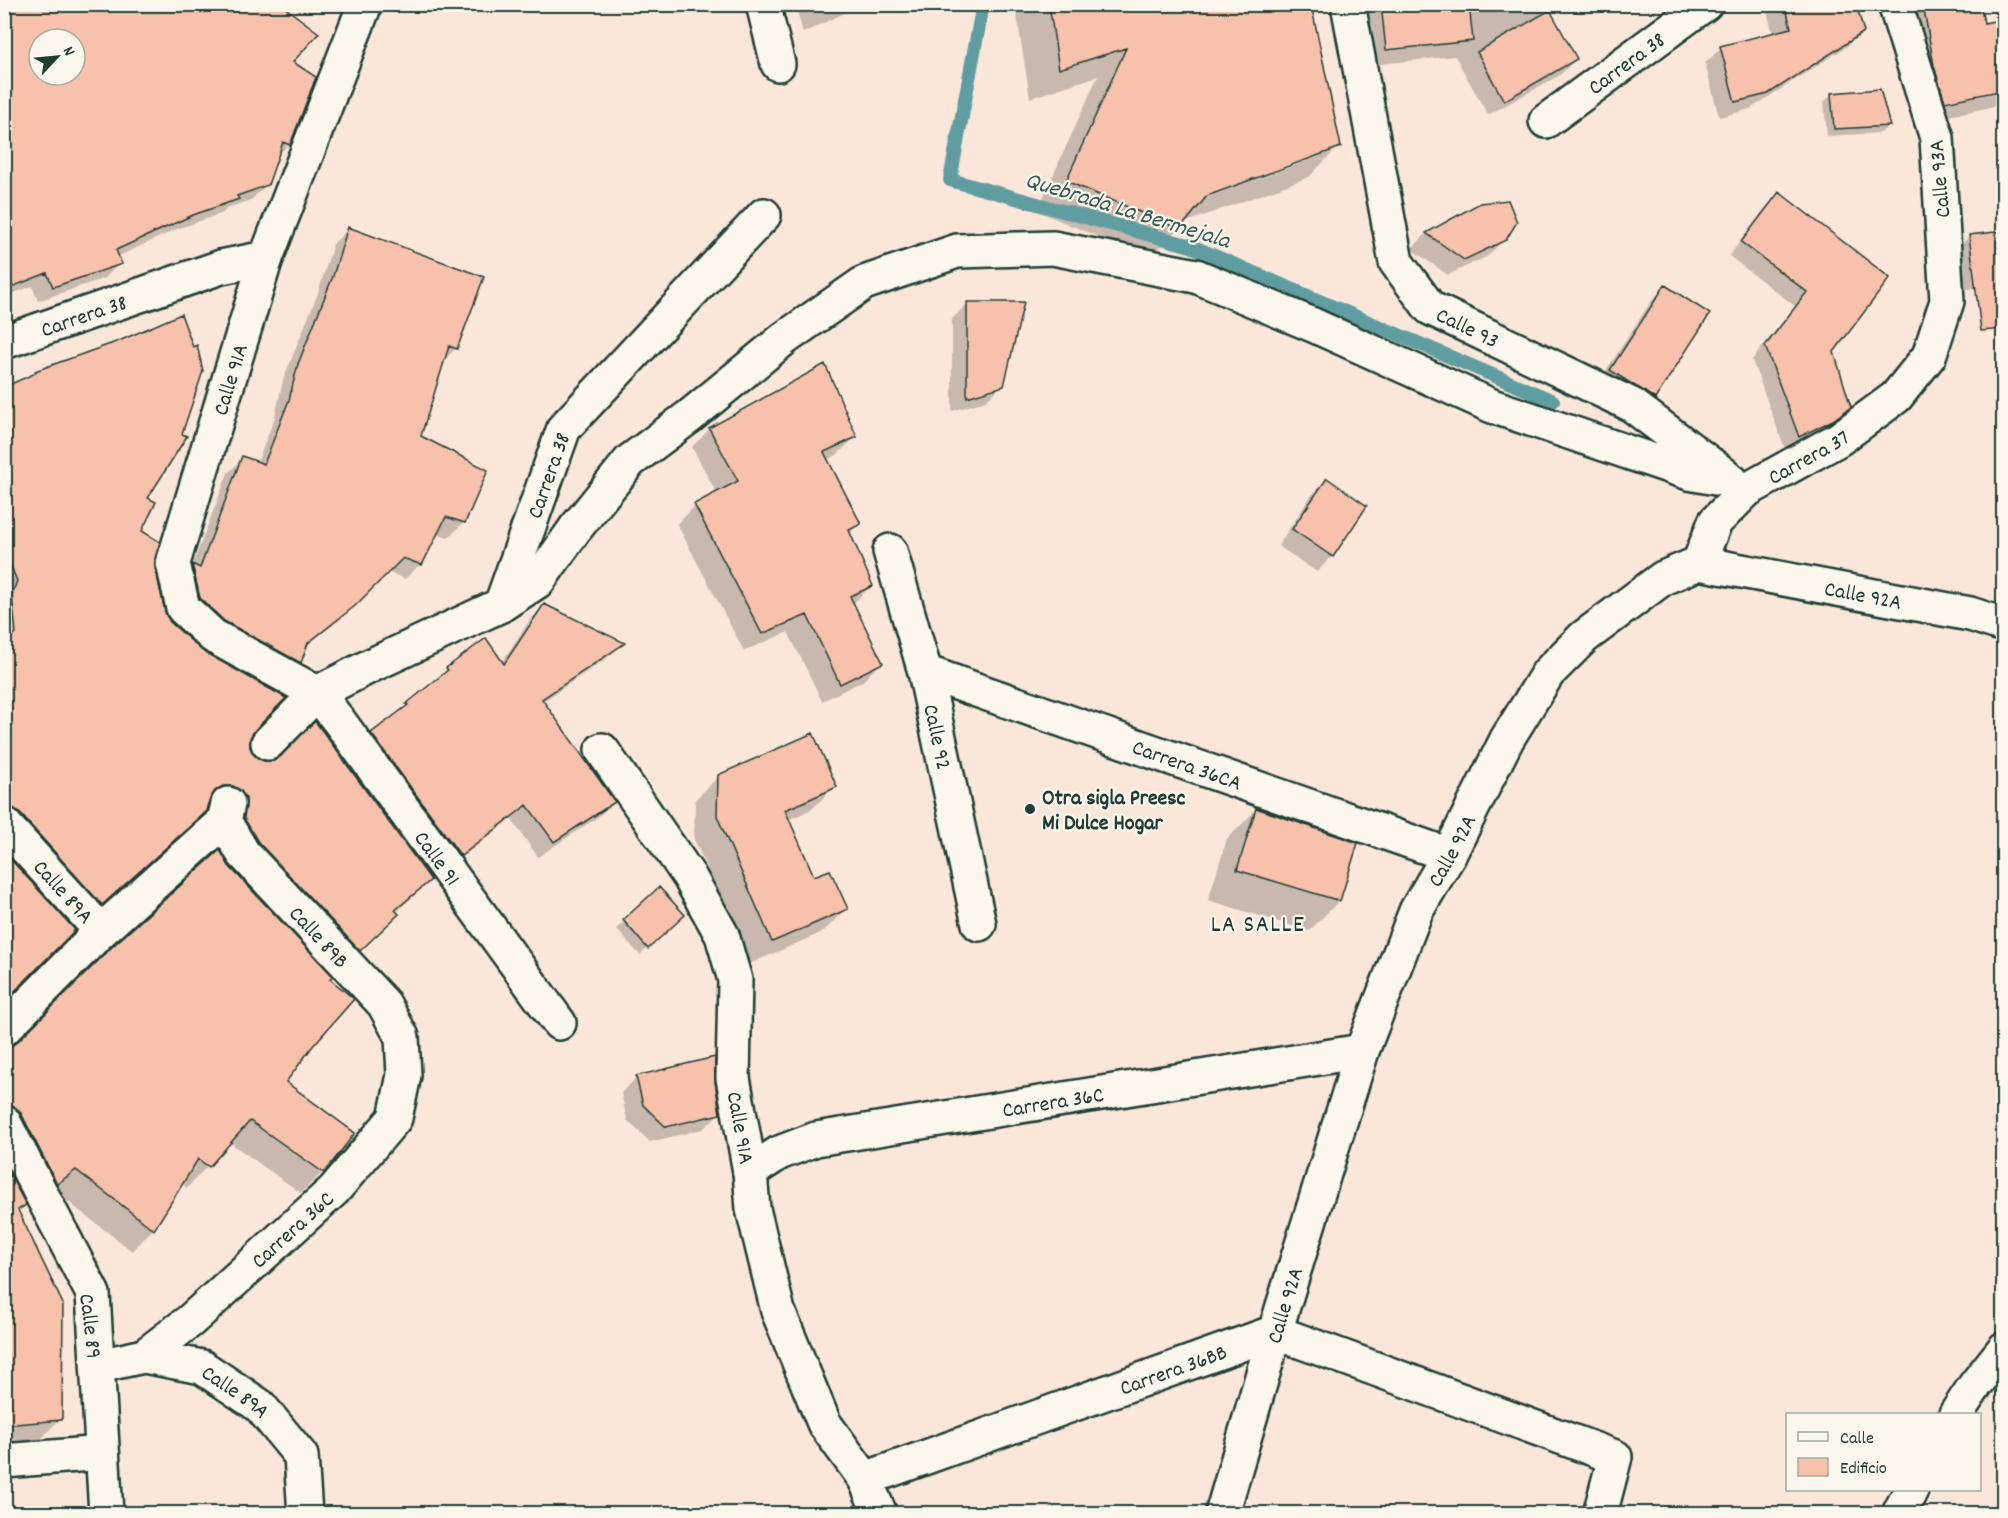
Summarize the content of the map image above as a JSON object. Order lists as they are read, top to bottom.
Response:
{
  "streets": {
    "street": [
      "Carrera 38",
      "Calle 93A",
      "Calle 93",
      "Calle 91A",
      "Carrera 37",
      "Calle 92A",
      "Calle 92",
      "Carrera 36CA",
      "Calle 91",
      "Calle 89A",
      "Calle 89B",
      "Carrera 36C",
      "Calle 89",
      "Carrera 36BB"
    ]
  },
  "crossings": [
    ["Carrera 38", "Calle 91A"],
    ["Calle 93A", "Carrera 37"],
    ["Calle 93", "Carrera 37"],
    ["Calle 91A", "Calle 91"],
    ["Calle 91A", "Carrera 36C"],
    ["Calle 91A", "Carrera 36BB"],
    ["Carrera 37", "Calle 92A"],
    ["Calle 92A", "Carrera 36CA"],
    ["Calle 92A", "Carrera 36C"],
    ["Calle 92A", "Carrera 36BB"],
    ["Calle 92", "Carrera 36CA"],
    ["Calle 89A", "Calle 89B"],
    ["Calle 89A", "Carrera 36C"],
    ["Calle 89A", "Calle 89"],
    ["Calle 89B", "Carrera 36C"]
  ],
  "districts": ["LA SALLE"],
  "water": ["Quebrada La Bermejala"],
  "places": ["Otra sigla Preesc Mi Dulce Hogar"],
  "legend": ["Calle", "Edificio"],
  "north": "top right"
}
